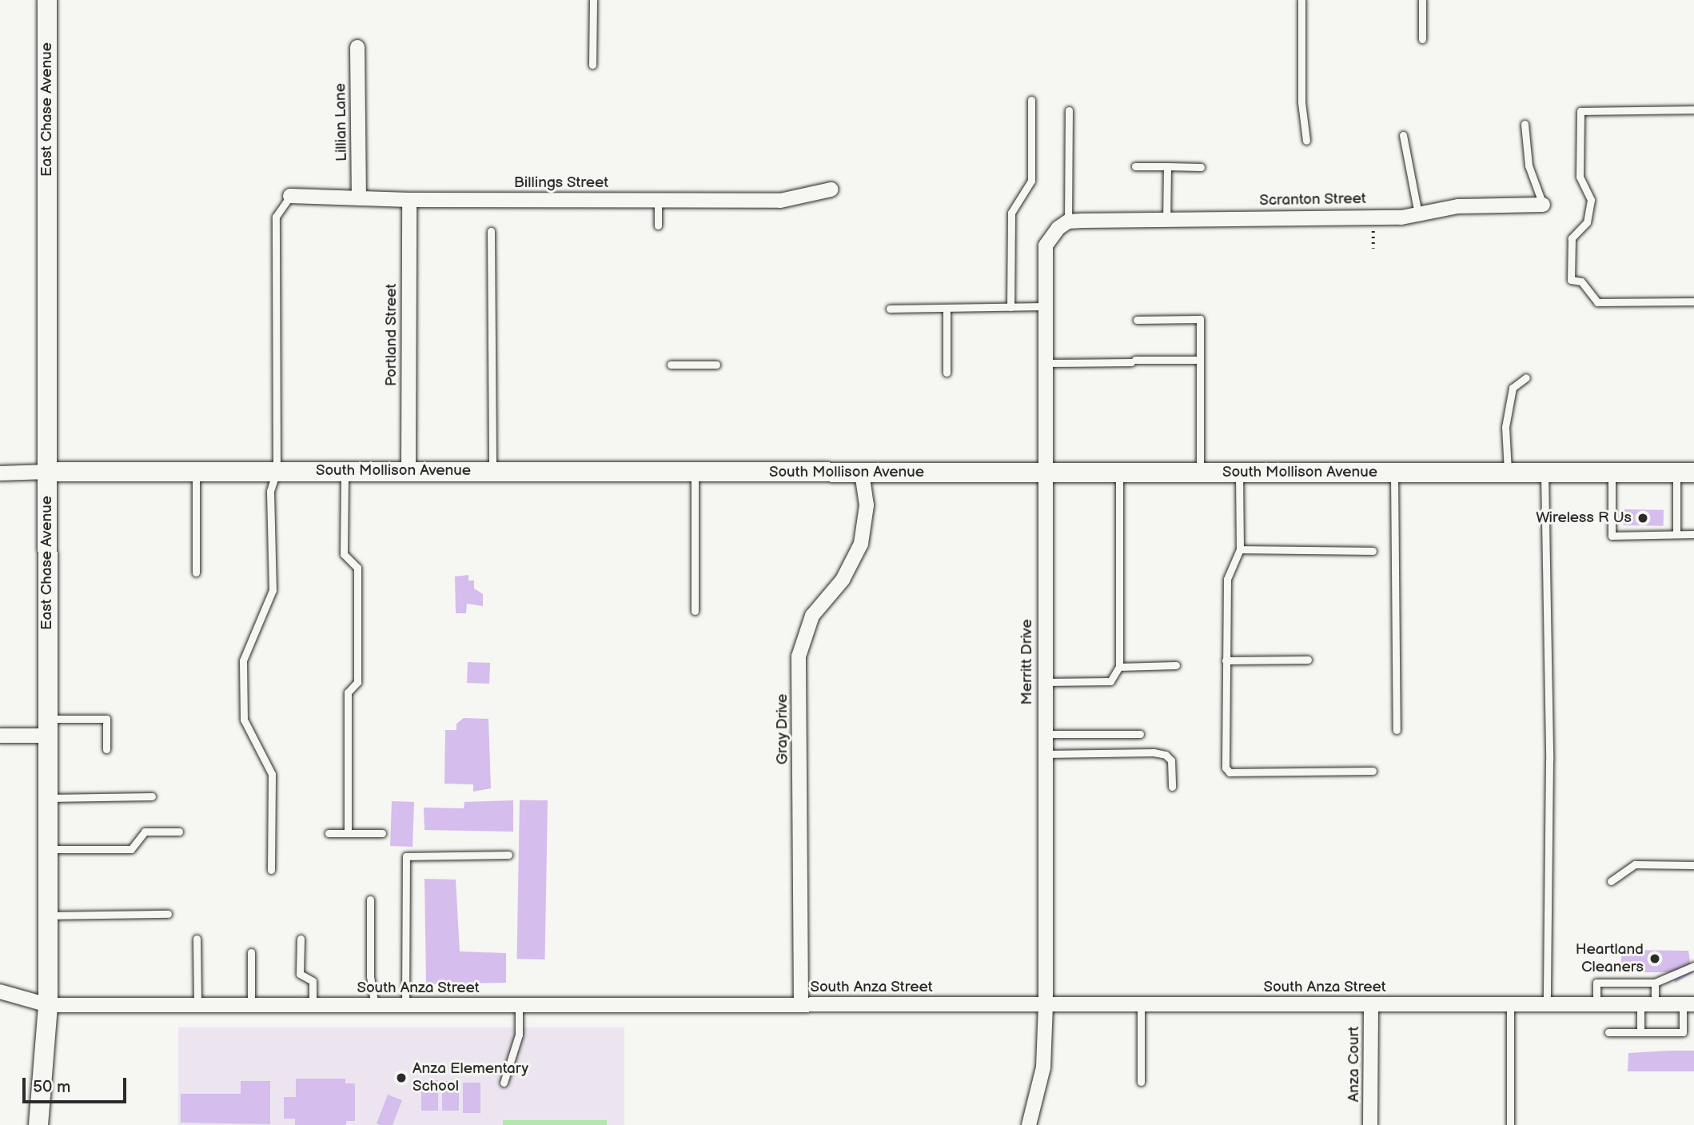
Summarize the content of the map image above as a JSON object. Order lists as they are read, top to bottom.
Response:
{
  "streets": {
    "main road": ["East Chase Avenue", "South Mollison Avenue"],
    "street": [
      "Lillian Lane",
      "Billings Street",
      "Scranton Street",
      "Portland Street",
      "Merritt Drive",
      "Gray Drive",
      "South Anza Street",
      "Anza Court"
    ]
  },
  "crossings": [
    ["East Chase Avenue", "South Mollison Avenue"],
    ["East Chase Avenue", "South Anza Street"],
    ["Lillian Lane", "Billings Street"],
    ["Billings Street", "Portland Street"],
    ["Scranton Street", "Merritt Drive"],
    ["Portland Street", "South Mollison Avenue"],
    ["South Mollison Avenue", "Merritt Drive"],
    ["South Mollison Avenue", "Gray Drive"],
    ["Merritt Drive", "South Anza Street"],
    ["Gray Drive", "South Anza Street"],
    ["South Anza Street", "Anza Court"]
  ],
  "places": ["Wireless R Us", "Heartland Cleaners", "Anza Elementary School"],
  "scale_bar": "50 m"
}
